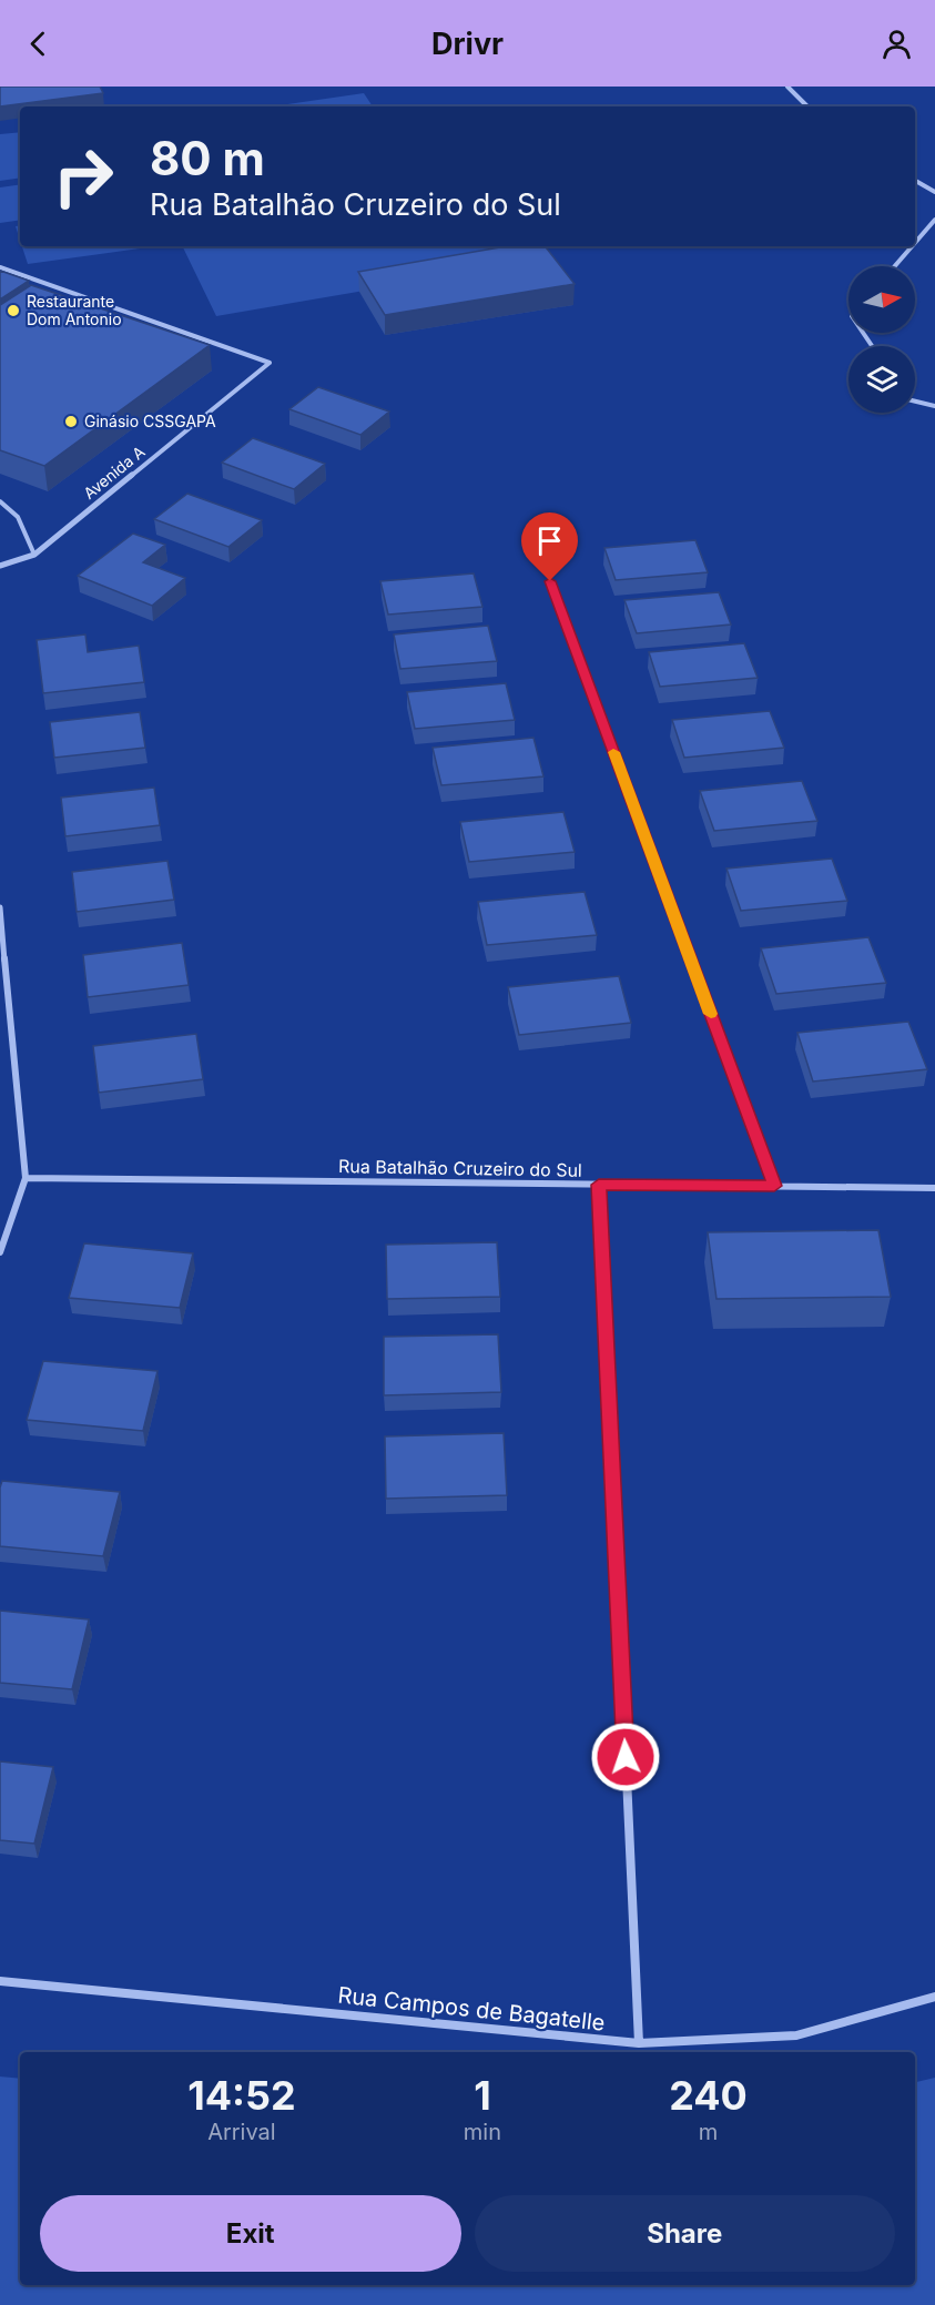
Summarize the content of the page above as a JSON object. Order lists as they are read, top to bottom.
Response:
{
  "streets": {
    "street": ["Avenida A", "Rua Batalhão Cruzeiro do Sul", "Rua Campos de Bagatelle"]
  },
  "places": ["Restaurante Dom Antonio", "Ginásio CSSGAPA"],
  "north": "right",
  "page": {
    "header": "Drivr",
    "turn": ["80 m", "Rua Batalhão Cruzeiro do Sul"],
    "eta": [
      "14:52",
      "Arrival",
      "1",
      "min",
      "240",
      "m"
    ],
    "buttons": ["Exit", "Share"]
  }
}
